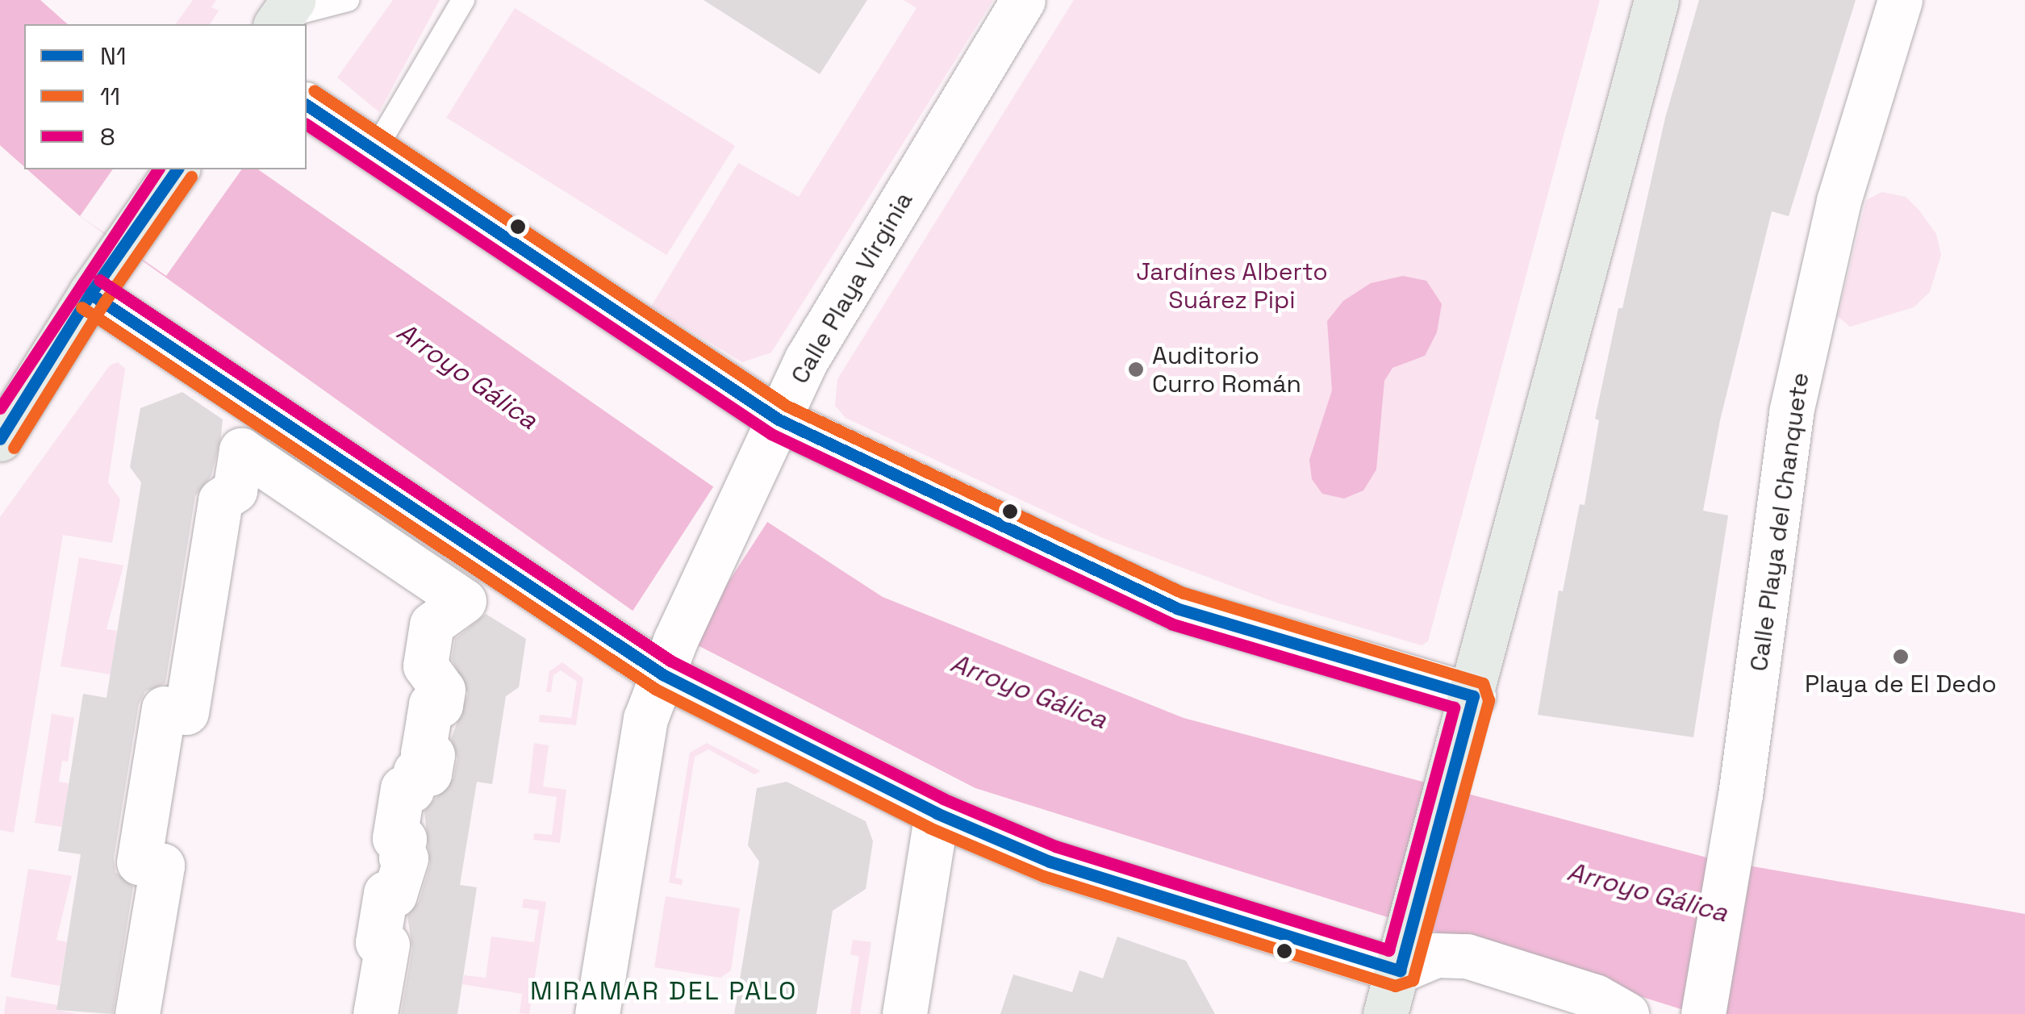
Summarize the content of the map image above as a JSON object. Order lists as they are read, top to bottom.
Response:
{
  "streets": {
    "street": ["Calle Playa Virginia", "Calle Playa del Chanquete"]
  },
  "districts": ["MIRAMAR DEL PALO"],
  "water": ["Arroyo Gálica"],
  "parks": ["Jardínes Alberto Suárez Pipi"],
  "places": ["Auditorio Curro Román", "Playa de El Dedo"],
  "lines": ["transit line 11", "transit line N1", "transit line 8"],
  "legend": ["N1", "11", "8"]
}
